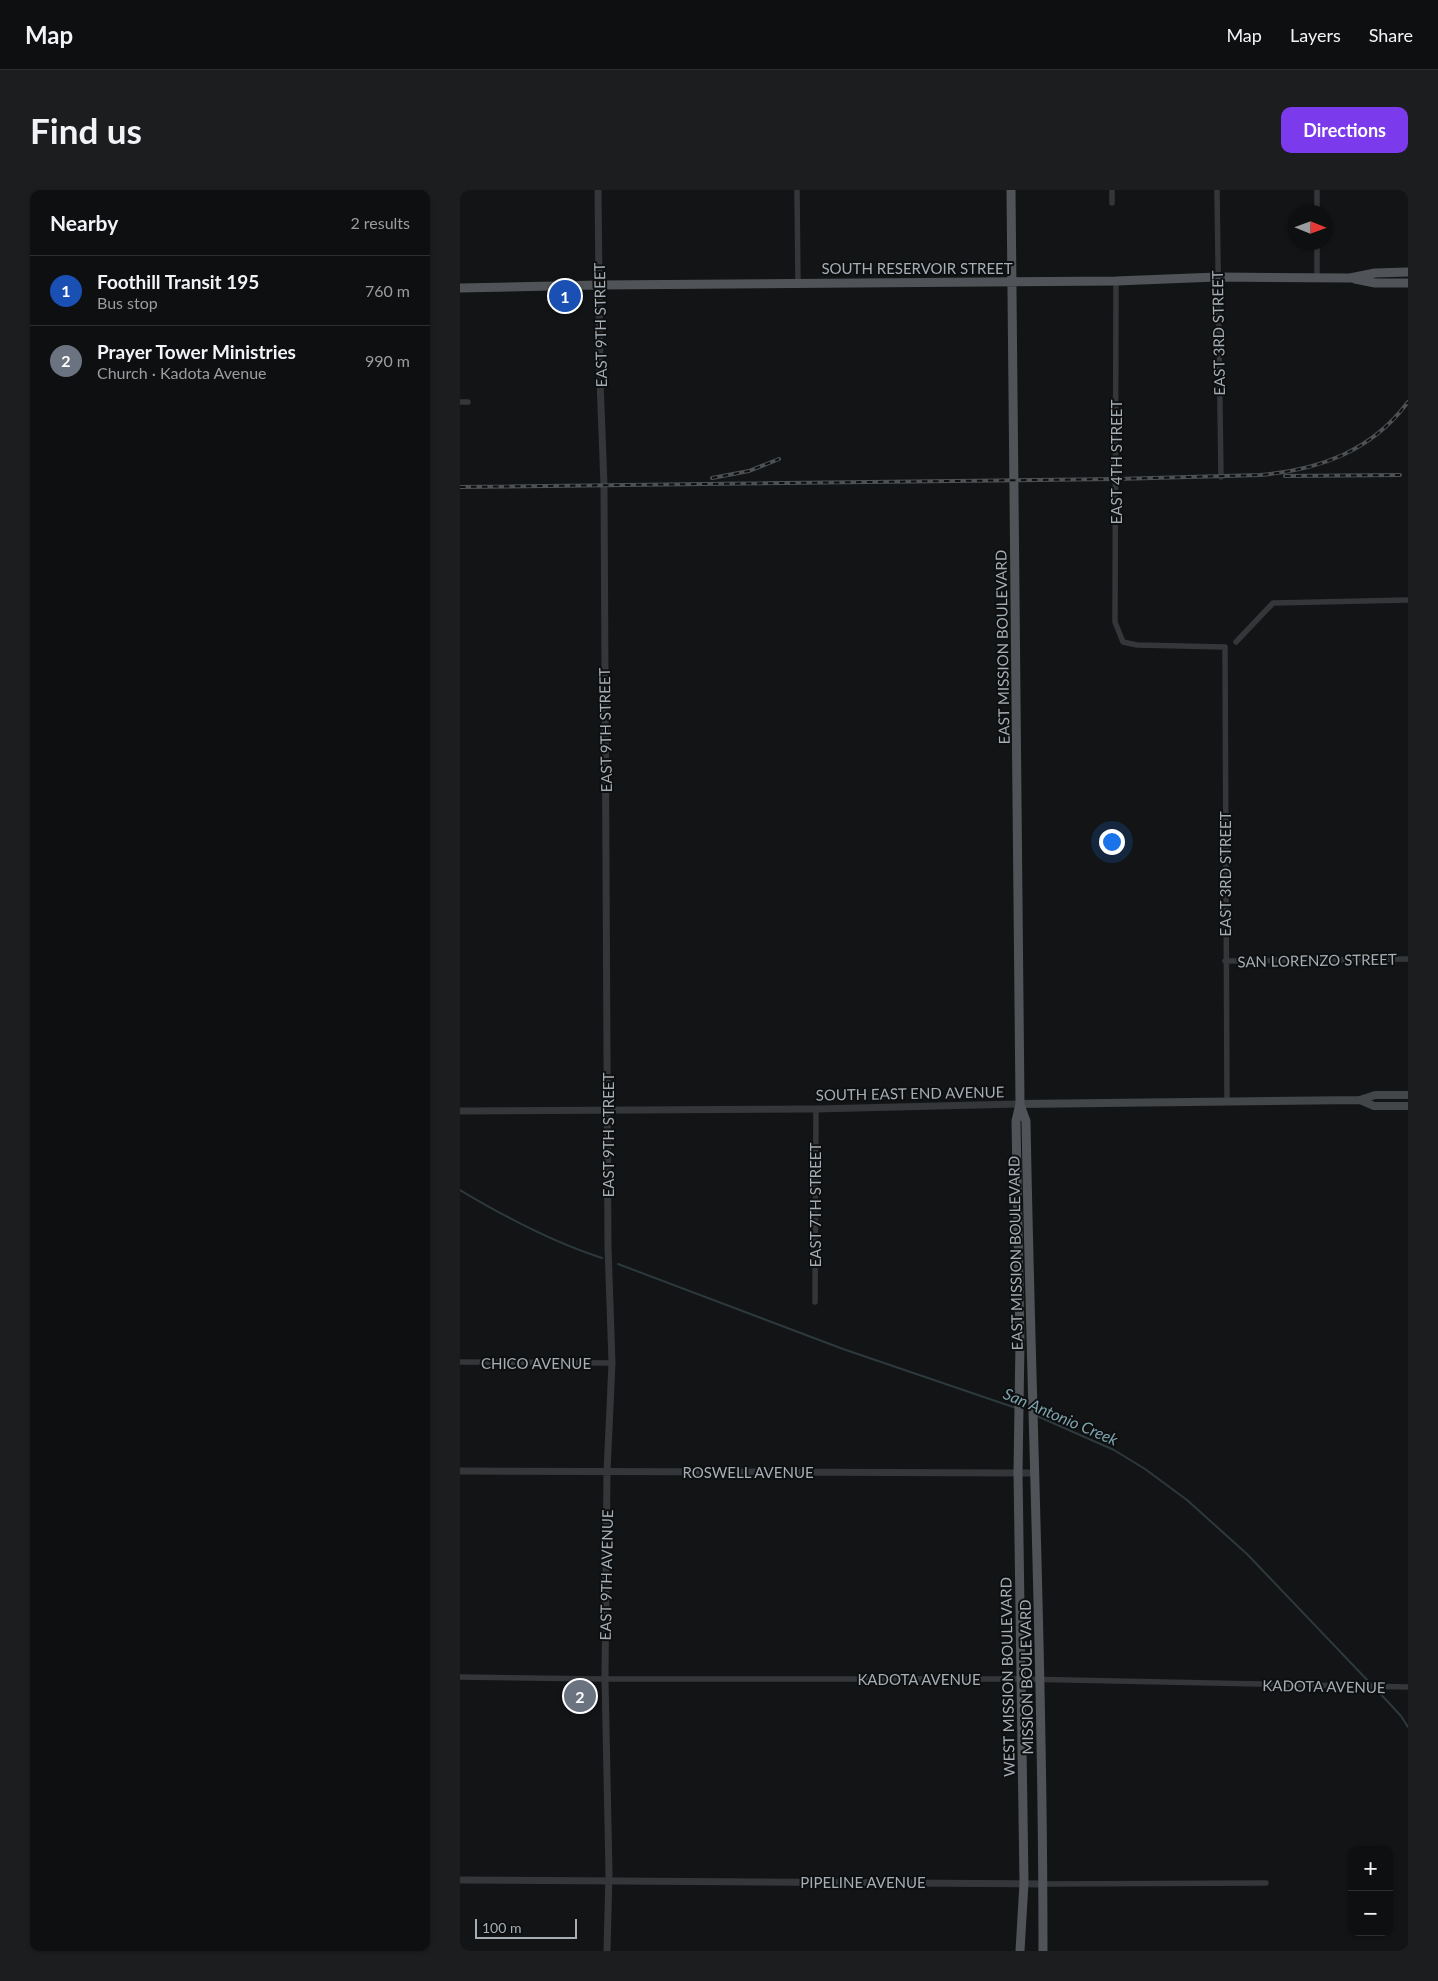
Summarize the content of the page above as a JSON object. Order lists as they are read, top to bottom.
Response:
{
  "streets": {
    "main road": [
      "SOUTH RESERVOIR STREET",
      "EAST MISSION BOULEVARD",
      "SOUTH EAST END AVENUE",
      "WEST MISSION BOULEVARD",
      "MISSION BOULEVARD"
    ],
    "street": [
      "EAST 9TH STREET",
      "EAST 3RD STREET",
      "EAST 4TH STREET",
      "SAN LORENZO STREET",
      "EAST 7TH STREET",
      "CHICO AVENUE",
      "ROSWELL AVENUE",
      "EAST 9TH AVENUE",
      "KADOTA AVENUE",
      "PIPELINE AVENUE"
    ]
  },
  "crossings": [
    ["SOUTH RESERVOIR STREET", "EAST 9TH STREET"],
    ["SOUTH RESERVOIR STREET", "EAST 3RD STREET"],
    ["SOUTH RESERVOIR STREET", "EAST 4TH STREET"],
    ["SOUTH RESERVOIR STREET", "EAST MISSION BOULEVARD"],
    ["EAST 9TH STREET", "SOUTH EAST END AVENUE"],
    ["EAST 9TH STREET", "EAST 9TH AVENUE"],
    ["EAST 3RD STREET", "EAST 4TH STREET"],
    ["EAST 3RD STREET", "SAN LORENZO STREET"],
    ["EAST 3RD STREET", "SOUTH EAST END AVENUE"],
    ["EAST MISSION BOULEVARD", "SOUTH EAST END AVENUE"],
    ["EAST MISSION BOULEVARD", "WEST MISSION BOULEVARD"],
    ["EAST MISSION BOULEVARD", "MISSION BOULEVARD"],
    ["SOUTH EAST END AVENUE", "EAST 7TH STREET"],
    ["CHICO AVENUE", "EAST 9TH AVENUE"],
    ["ROSWELL AVENUE", "EAST 9TH AVENUE"],
    ["ROSWELL AVENUE", "WEST MISSION BOULEVARD"],
    ["ROSWELL AVENUE", "MISSION BOULEVARD"],
    ["EAST 9TH AVENUE", "KADOTA AVENUE"],
    ["EAST 9TH AVENUE", "PIPELINE AVENUE"],
    ["WEST MISSION BOULEVARD", "KADOTA AVENUE"],
    ["WEST MISSION BOULEVARD", "PIPELINE AVENUE"],
    ["MISSION BOULEVARD", "KADOTA AVENUE"],
    ["MISSION BOULEVARD", "PIPELINE AVENUE"]
  ],
  "water": ["San Antonio Creek"],
  "scale_bar": "100 m",
  "north": "right",
  "page": {
    "header": "Map",
    "nav": ["Map", "Layers", "Share"],
    "buttons": "Directions",
    "title": "Find us",
    "heading": ["Nearby", "2 results"],
    "list": [
      {
        "mark": "1",
        "name": "Foothill Transit 195",
        "note": "Bus stop",
        "value": "760 m"
      },
      {
        "mark": "2",
        "name": "Prayer Tower Ministries",
        "note": "Church · Kadota Avenue",
        "value": "990 m"
      }
    ],
    "pins": ["1", "2"],
    "map_buttons": ["+", "−"],
    "scale": "100 m"
  }
}
